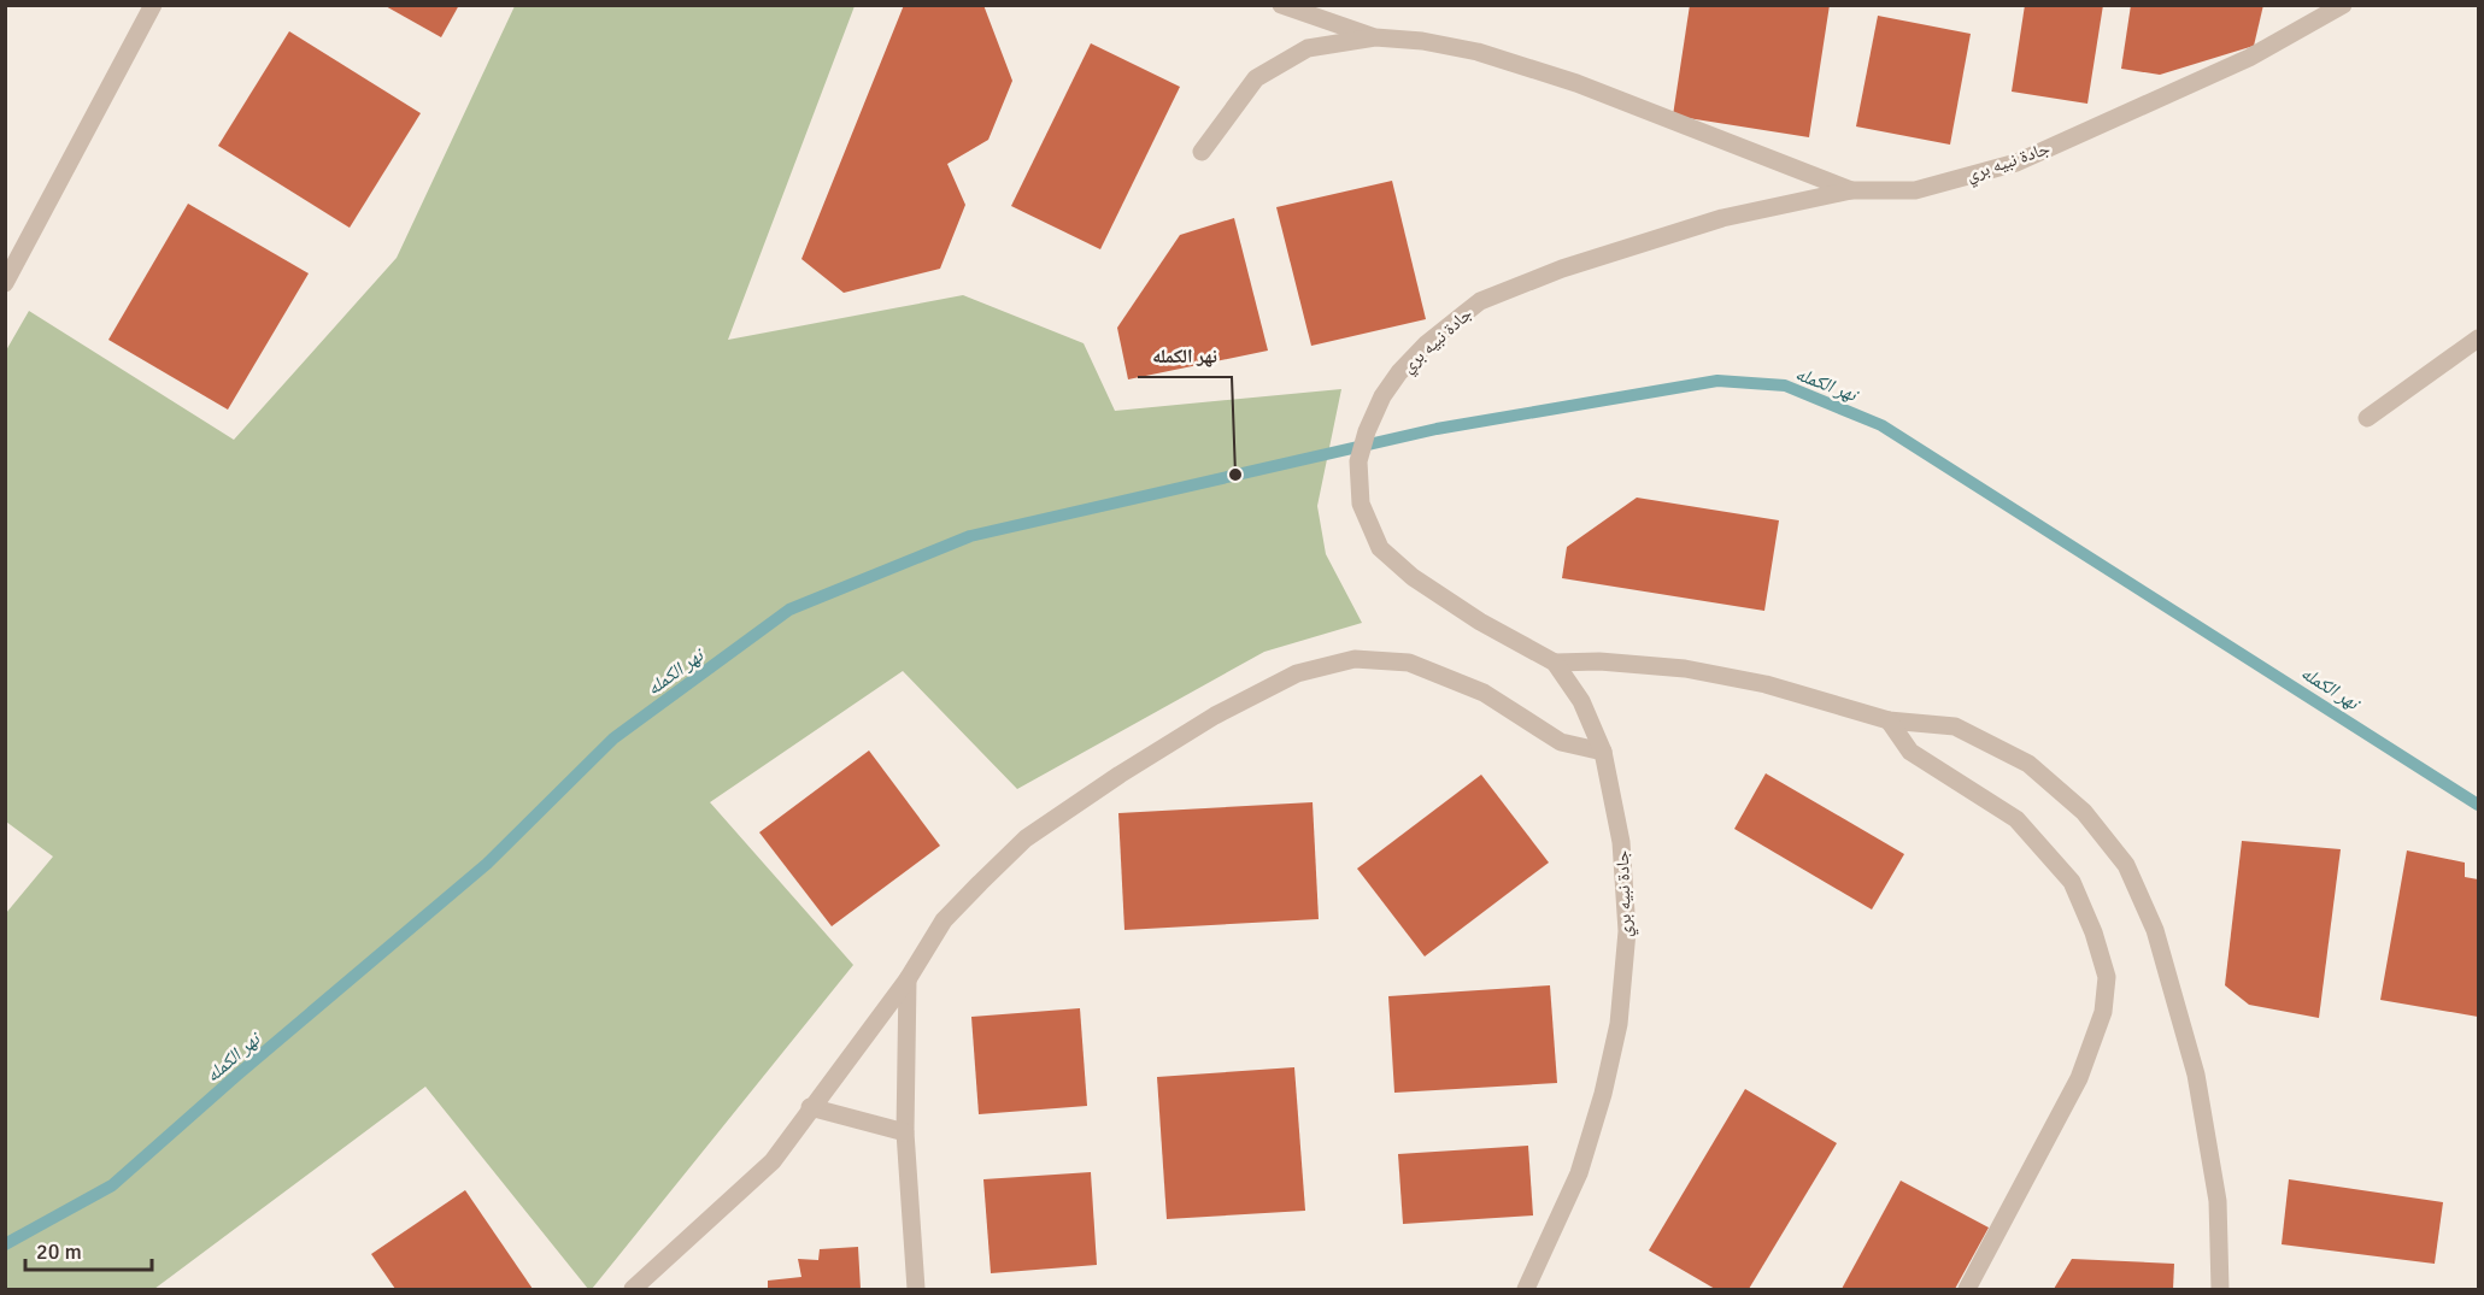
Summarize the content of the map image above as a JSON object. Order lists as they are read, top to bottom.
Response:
{
  "streets": {
    "street": ["جادة نبيه بري"]
  },
  "water": ["نهر الكمله"],
  "places": ["نهر الكمله"],
  "scale_bar": "20 m"
}
